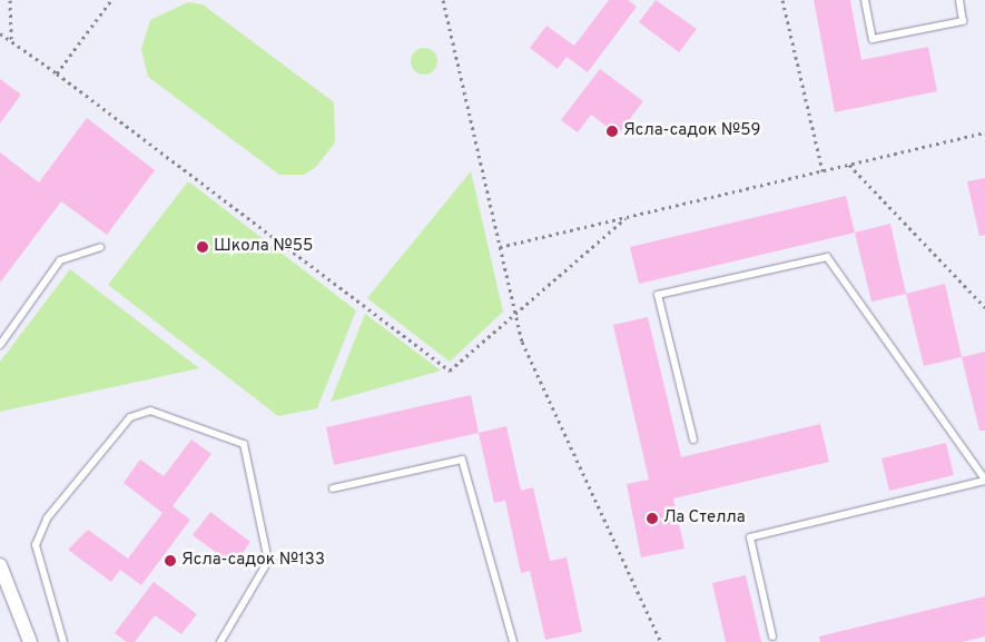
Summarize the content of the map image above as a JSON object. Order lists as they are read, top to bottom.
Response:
{
  "places": [
    "Ясла-садок №59",
    "Школа №55",
    "Ла Стелла",
    "Ясла-садок №133"
  ]
}
